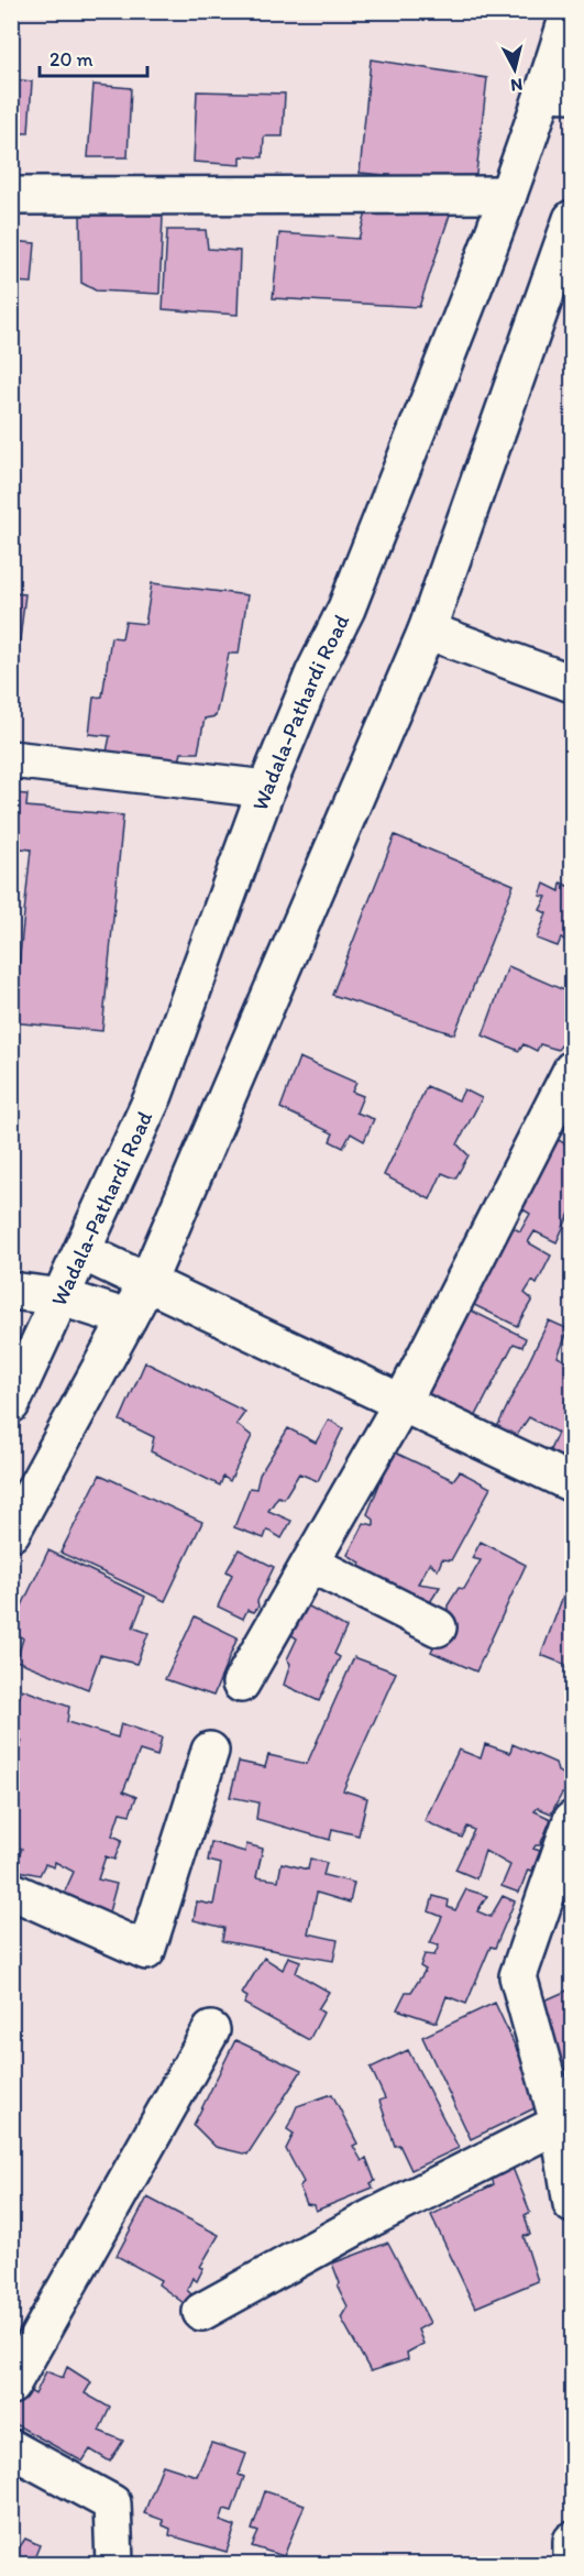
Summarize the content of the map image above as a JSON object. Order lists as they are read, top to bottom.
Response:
{
  "streets": {
    "street": ["Wadala-Pathardi Road"]
  },
  "scale_bar": "20 m",
  "north": "bottom"
}
